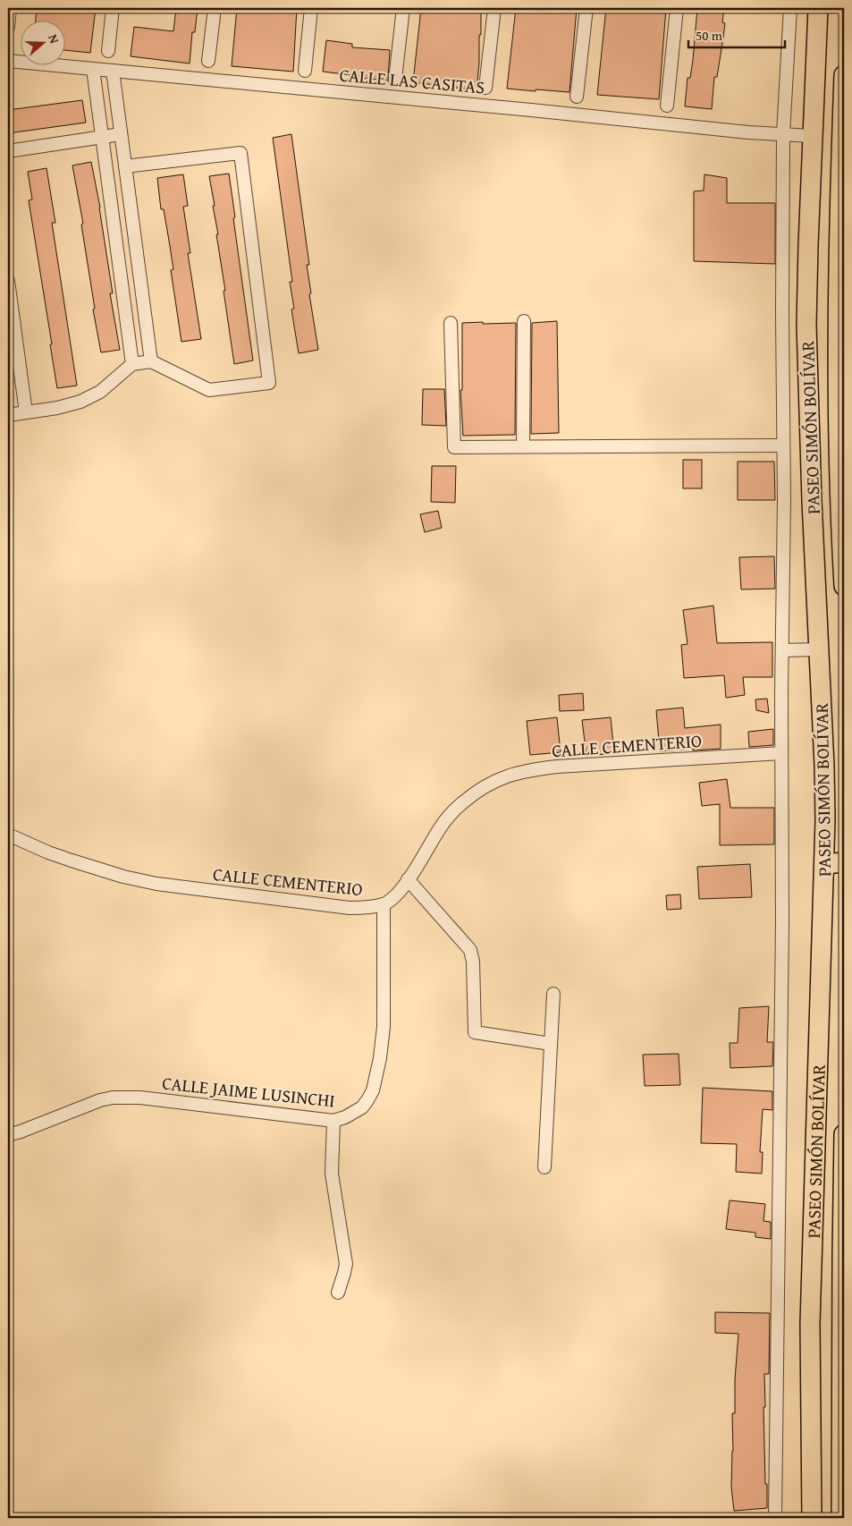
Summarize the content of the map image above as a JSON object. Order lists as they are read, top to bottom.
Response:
{
  "streets": {
    "main road": ["PASEO SIMÓN BOLÍVAR"],
    "street": ["CALLE LAS CASITAS", "CALLE CEMENTERIO", "CALLE JAIME LUSINCHI"]
  },
  "crossings": [
    ["CALLE LAS CASITAS", "PASEO SIMÓN BOLÍVAR"],
    ["PASEO SIMÓN BOLÍVAR", "CALLE CEMENTERIO"],
    ["CALLE CEMENTERIO", "CALLE JAIME LUSINCHI"]
  ],
  "scale_bar": "50 m",
  "north": "right"
}
